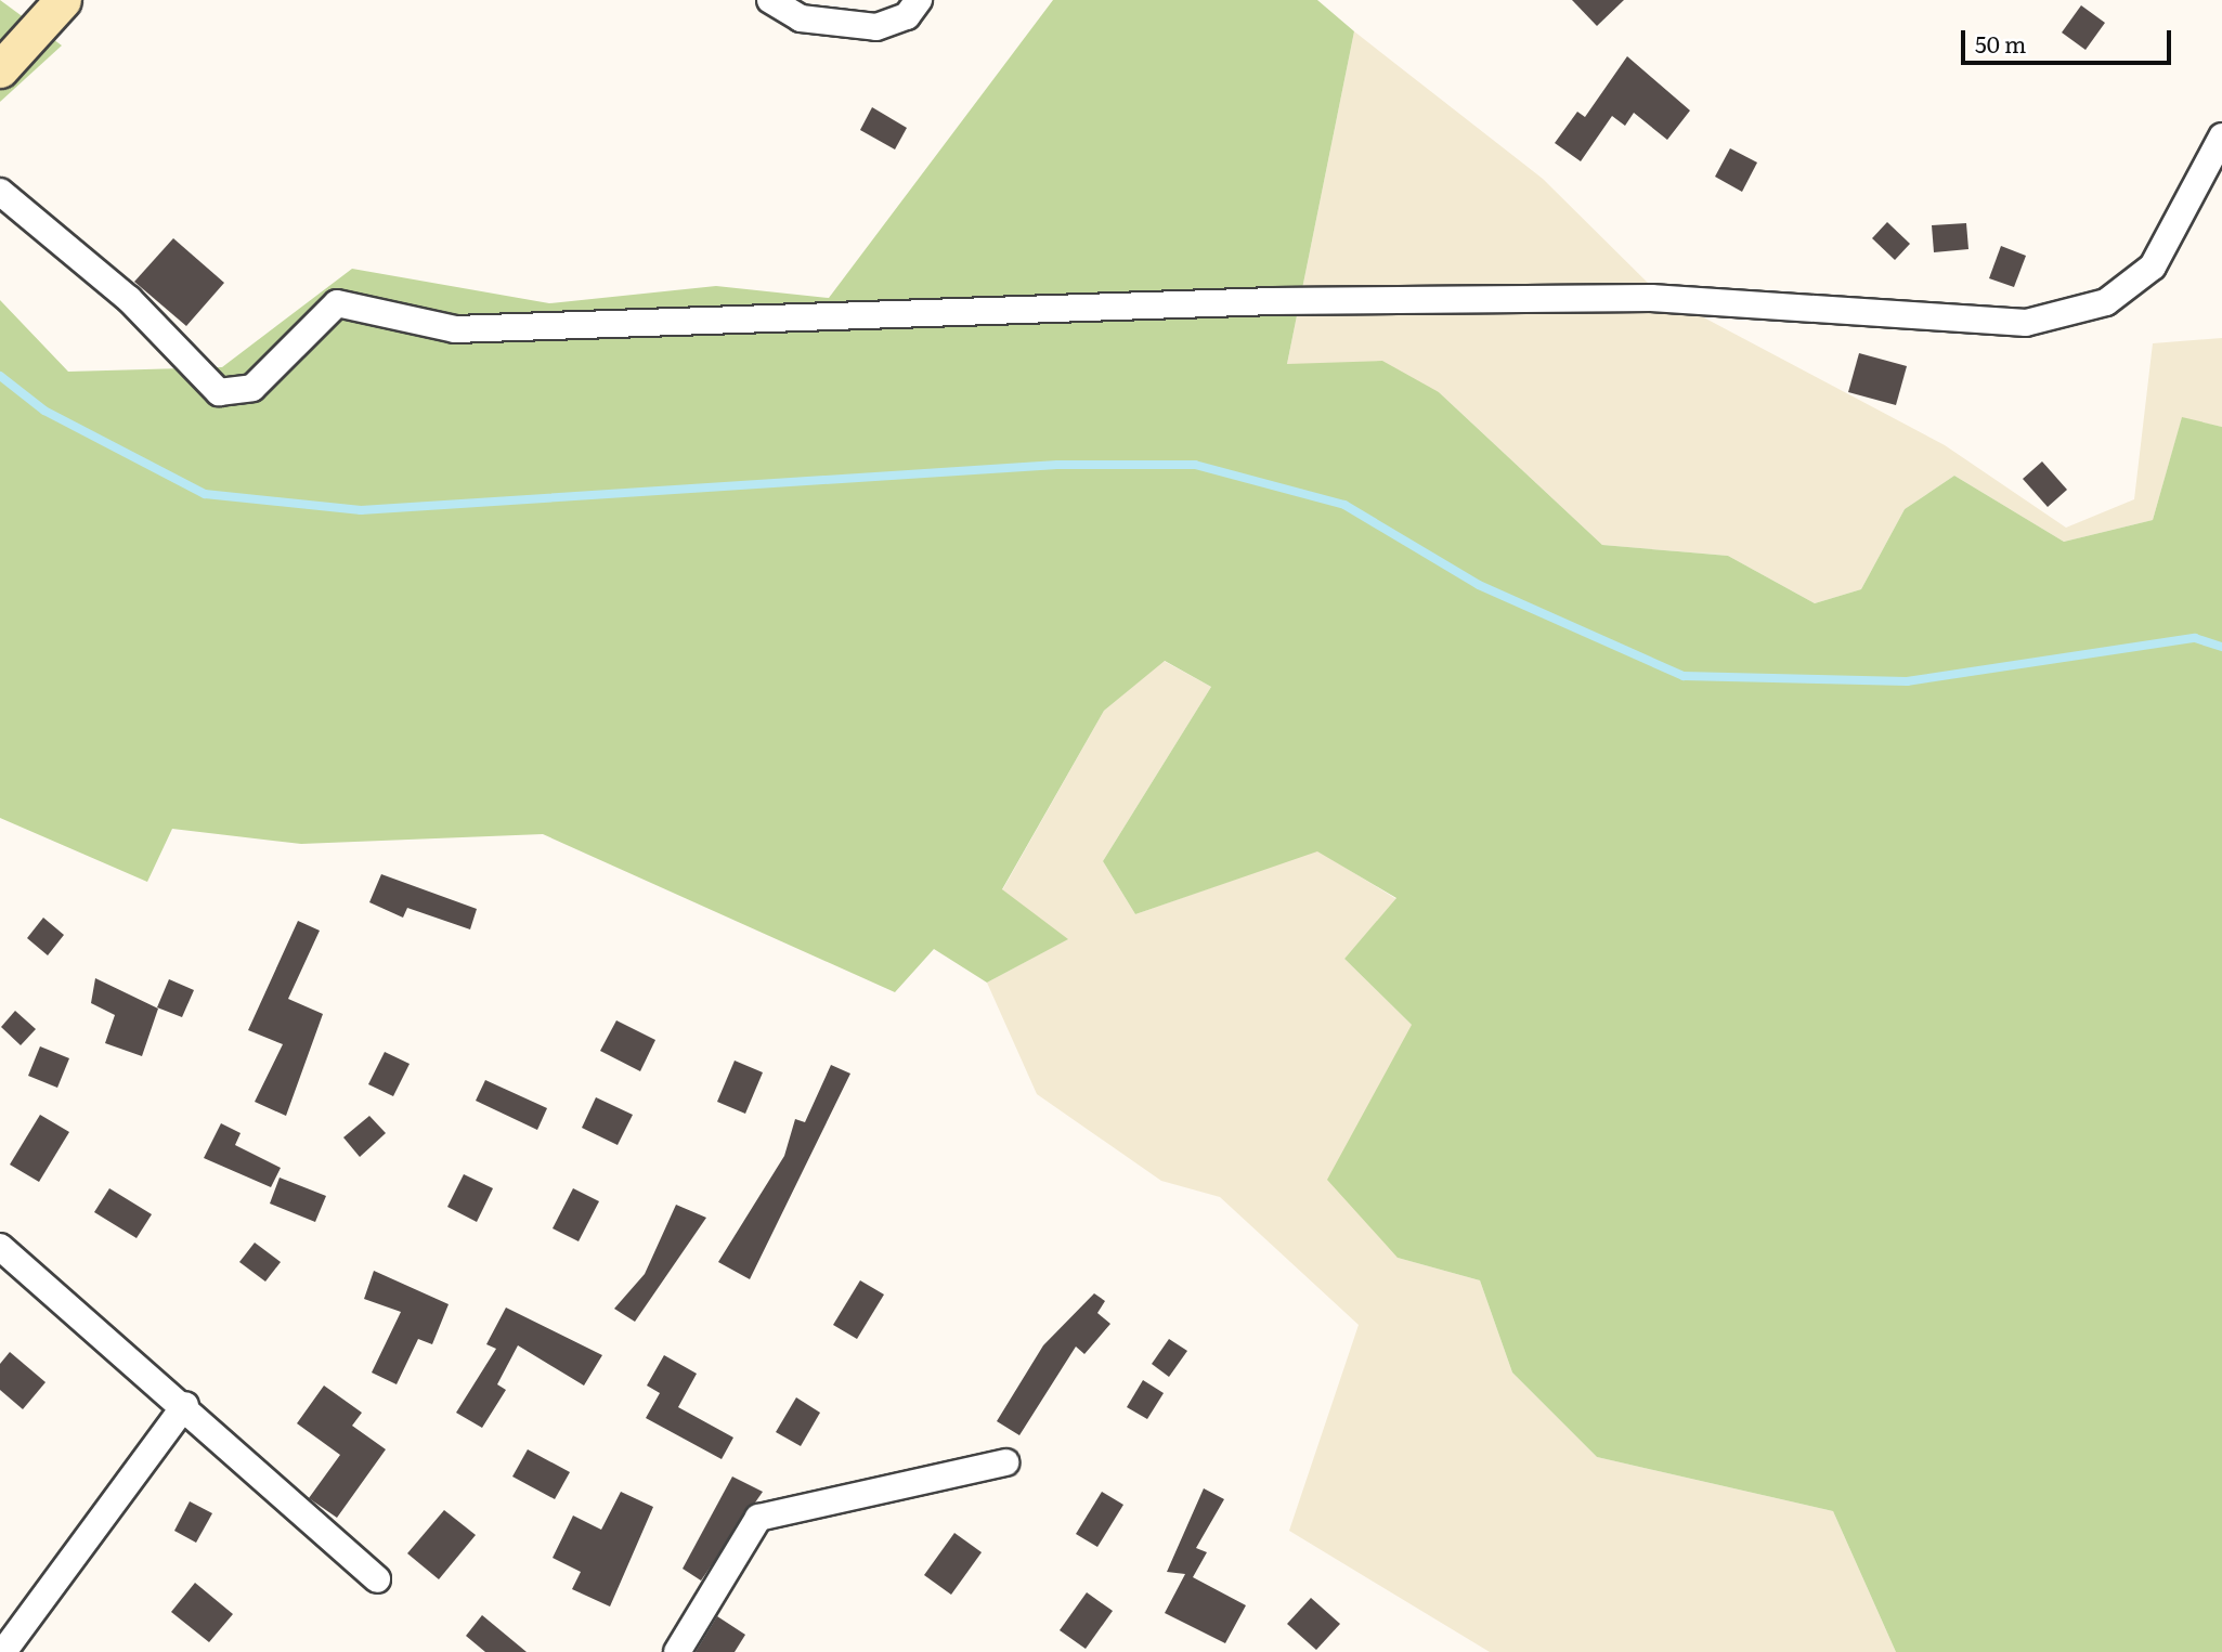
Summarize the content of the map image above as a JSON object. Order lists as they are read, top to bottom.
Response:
{
  "scale_bar": "50 m"
}
